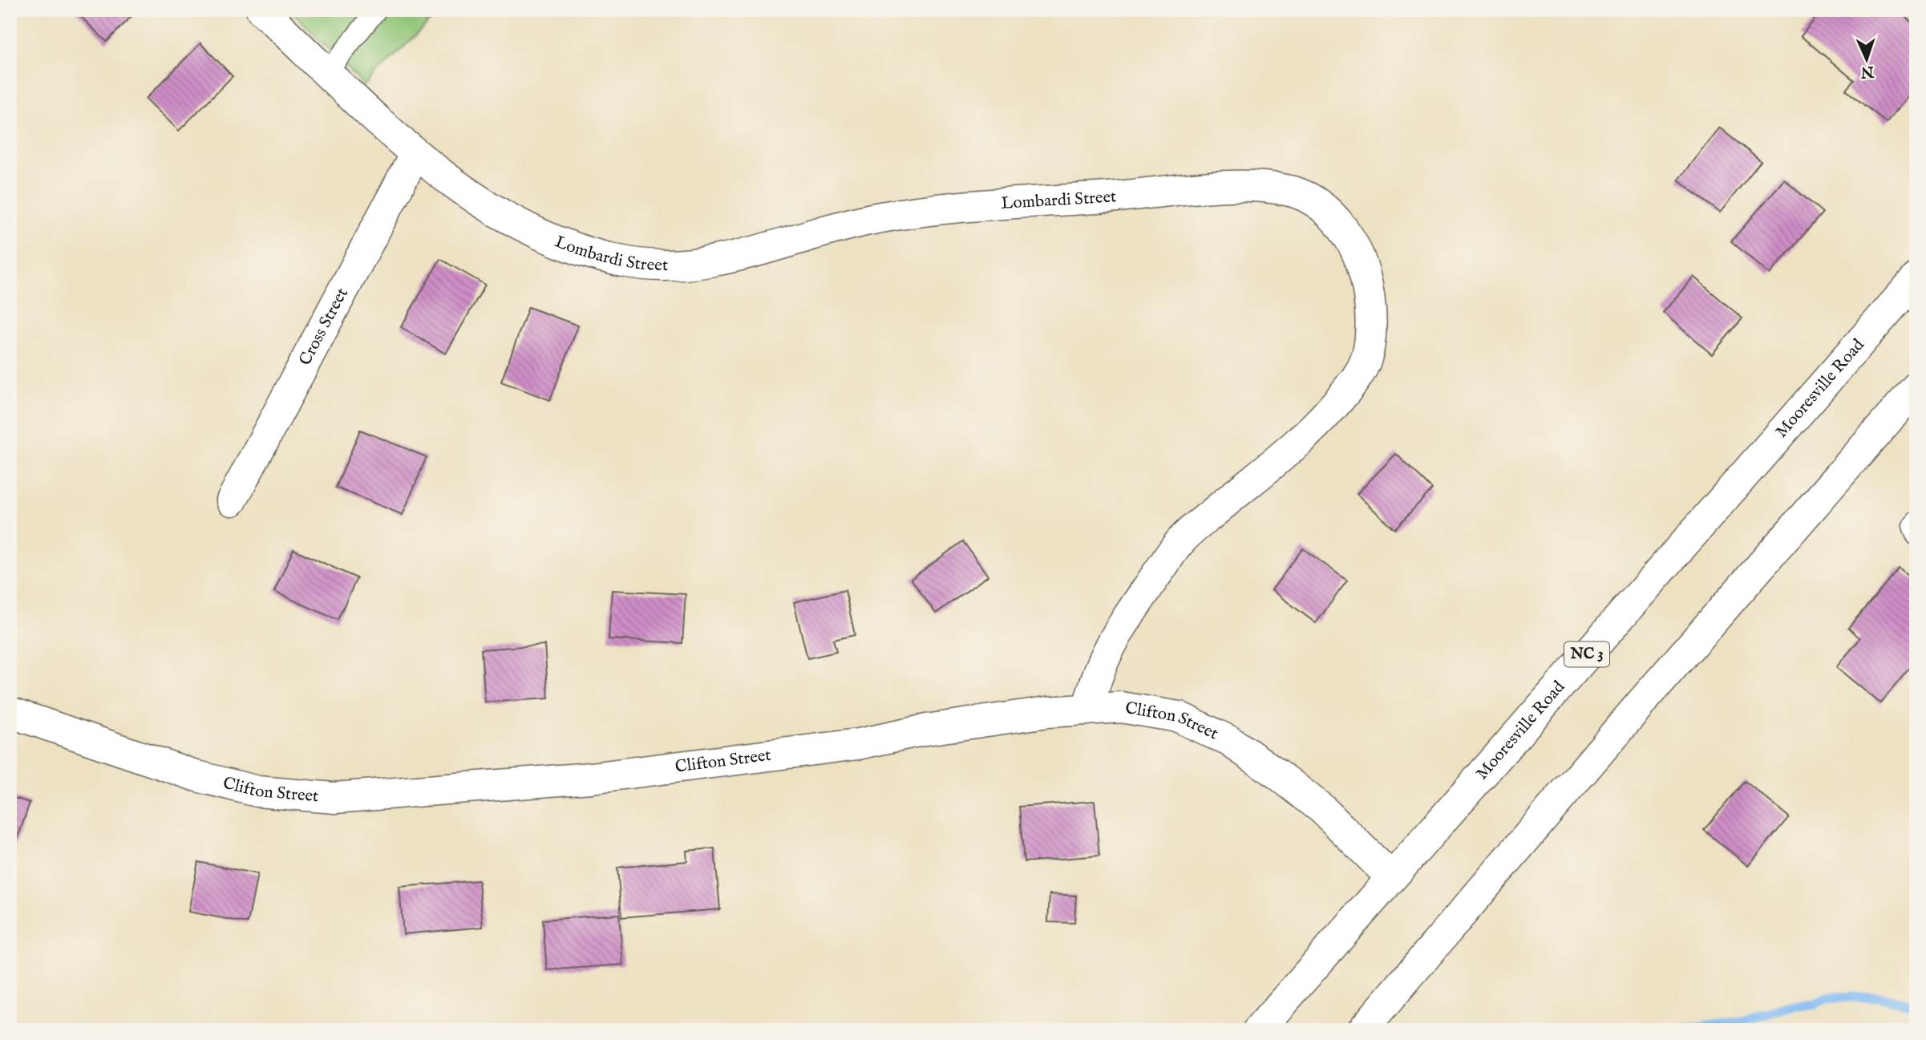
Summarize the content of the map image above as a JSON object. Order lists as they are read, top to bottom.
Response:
{
  "streets": {
    "street": [
      "Lombardi Street",
      "Cross Street",
      "Mooresville Road",
      "NC 3",
      "Clifton Street"
    ]
  },
  "crossings": [
    ["Lombardi Street", "Cross Street"],
    ["Lombardi Street", "Clifton Street"],
    ["Mooresville Road", "Clifton Street"]
  ],
  "north": "bottom"
}
